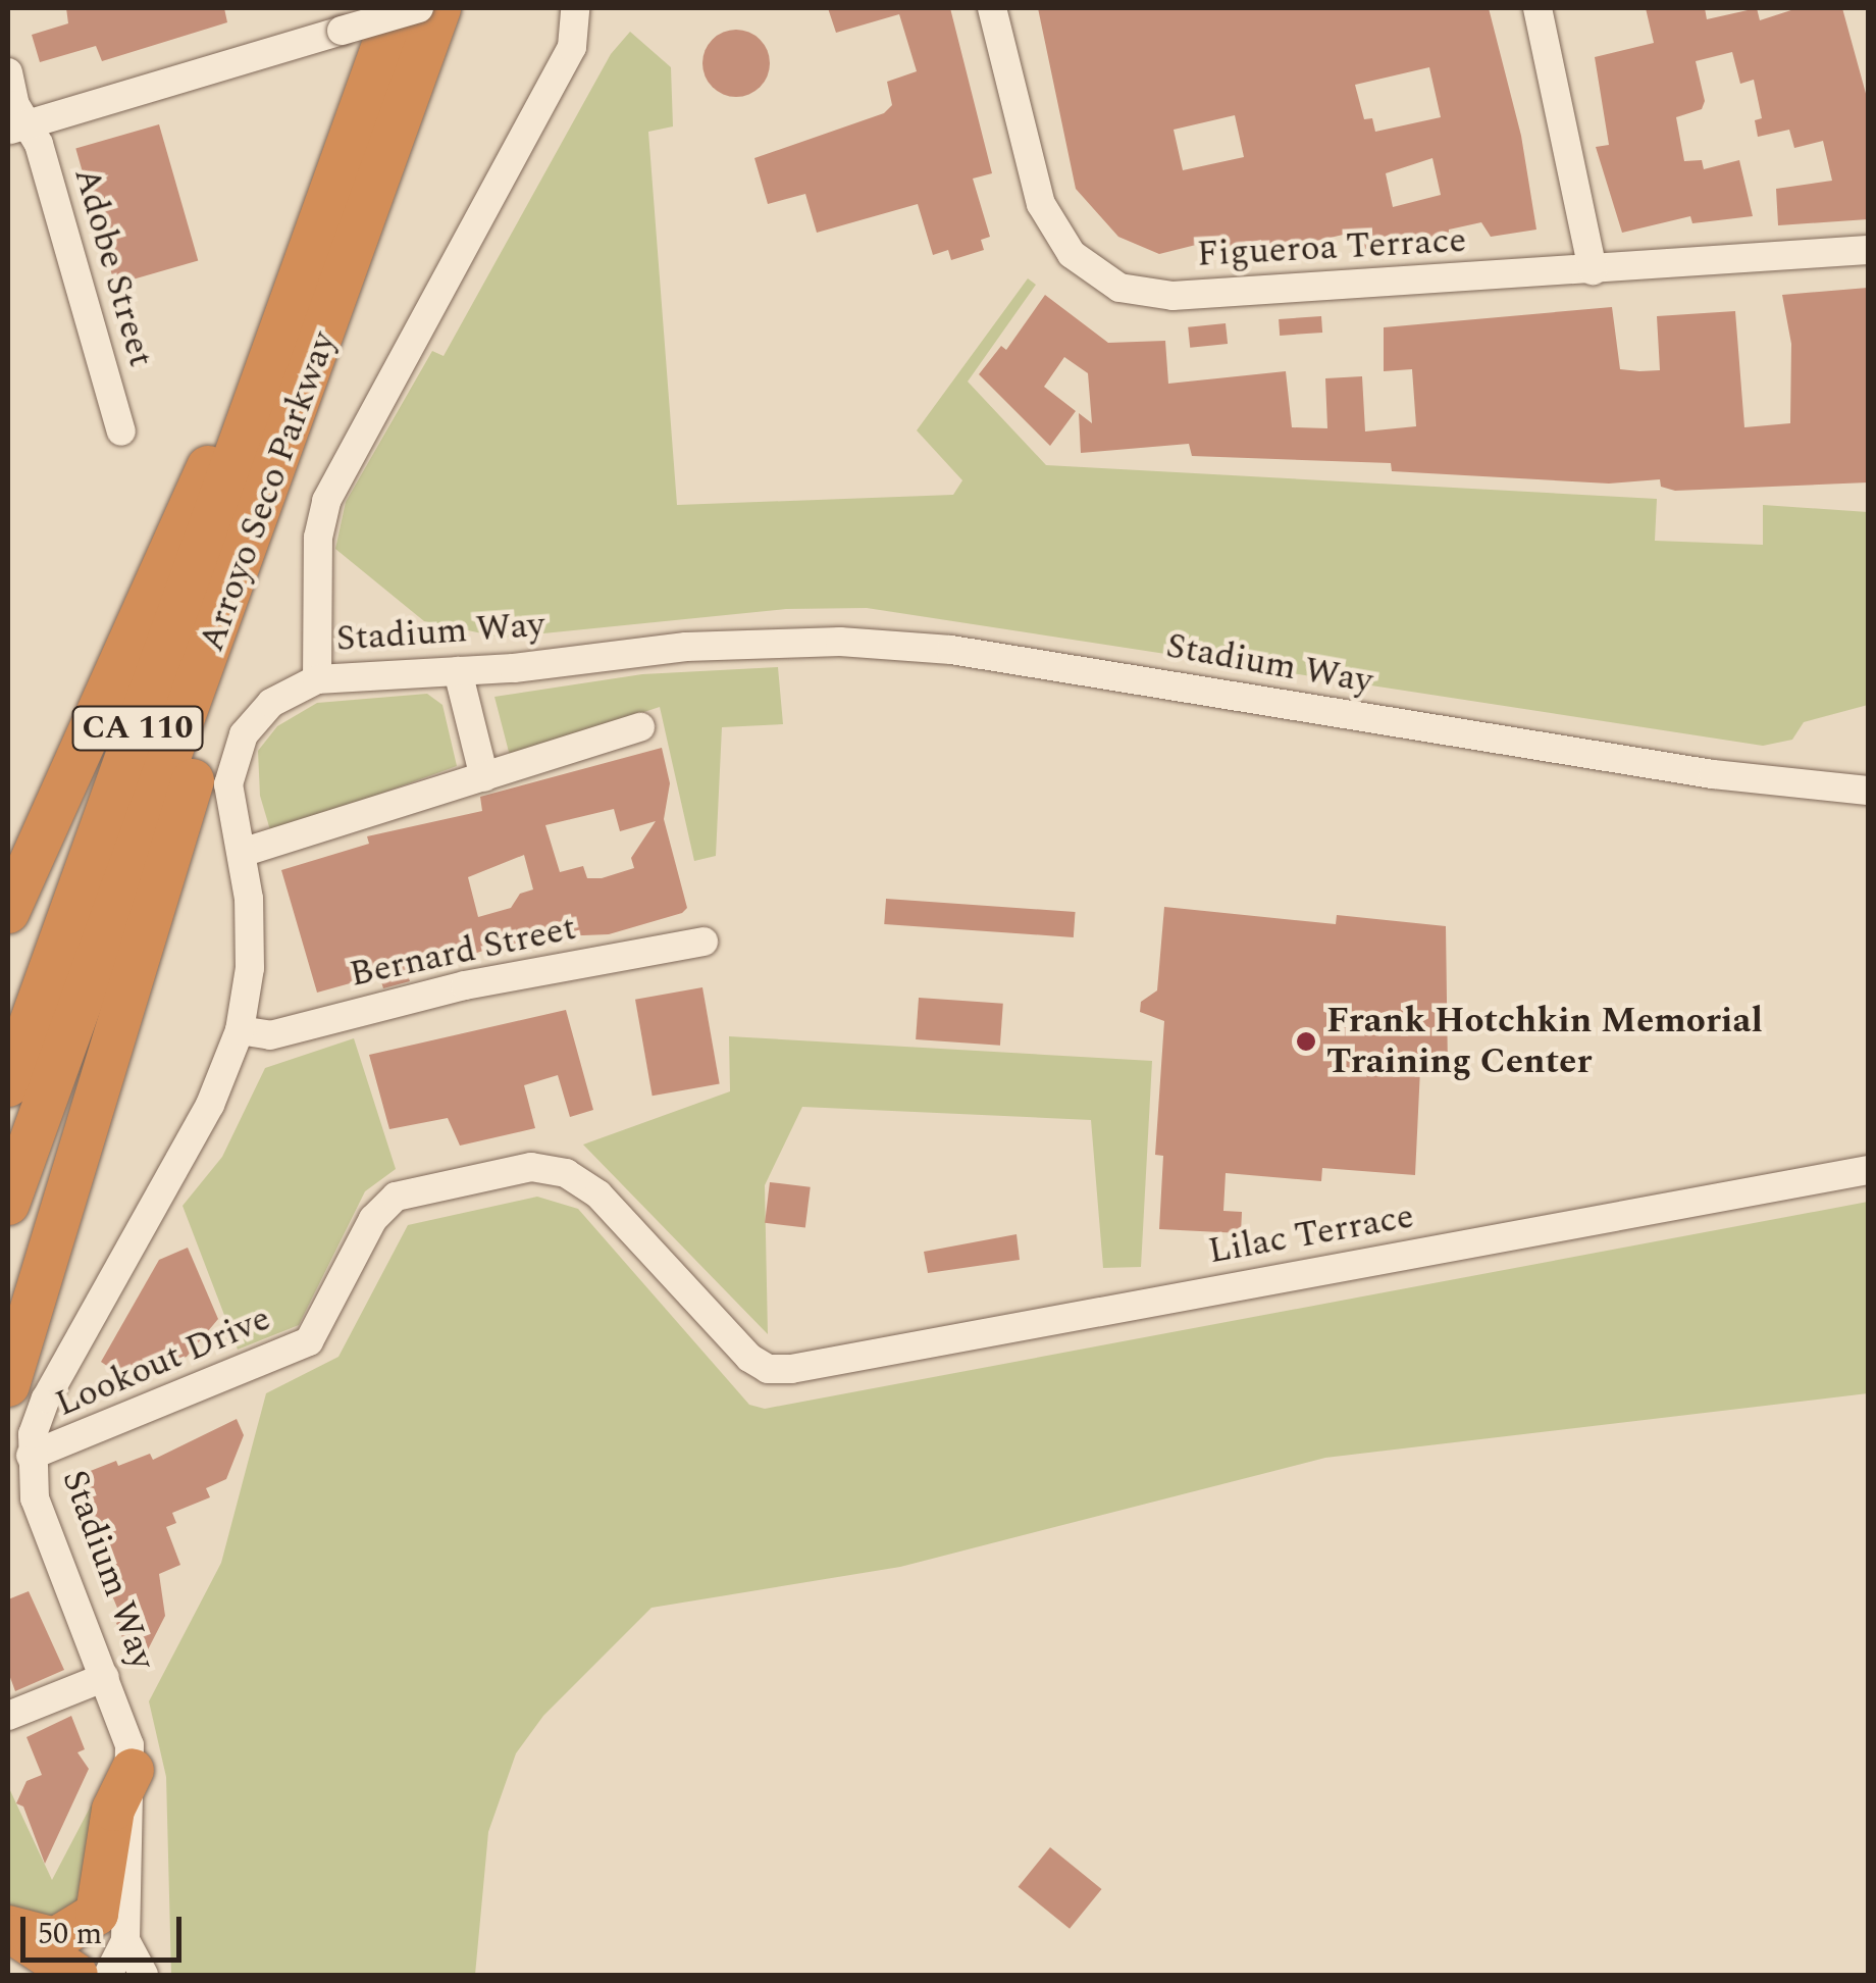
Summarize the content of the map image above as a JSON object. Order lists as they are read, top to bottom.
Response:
{
  "streets": {
    "highway": ["Arroyo Seco Parkway", "CA 110"],
    "street": [
      "Figueroa Terrace",
      "Adobe Street",
      "Stadium Way",
      "Bernard Street",
      "Lilac Terrace",
      "Lookout Drive"
    ]
  },
  "crossings": [
    ["Stadium Way", "Bernard Street"],
    ["Stadium Way", "Lookout Drive"],
    ["Lilac Terrace", "Lookout Drive"]
  ],
  "places": ["Frank Hotchkin Memorial Training Center"],
  "scale_bar": "50 m"
}
